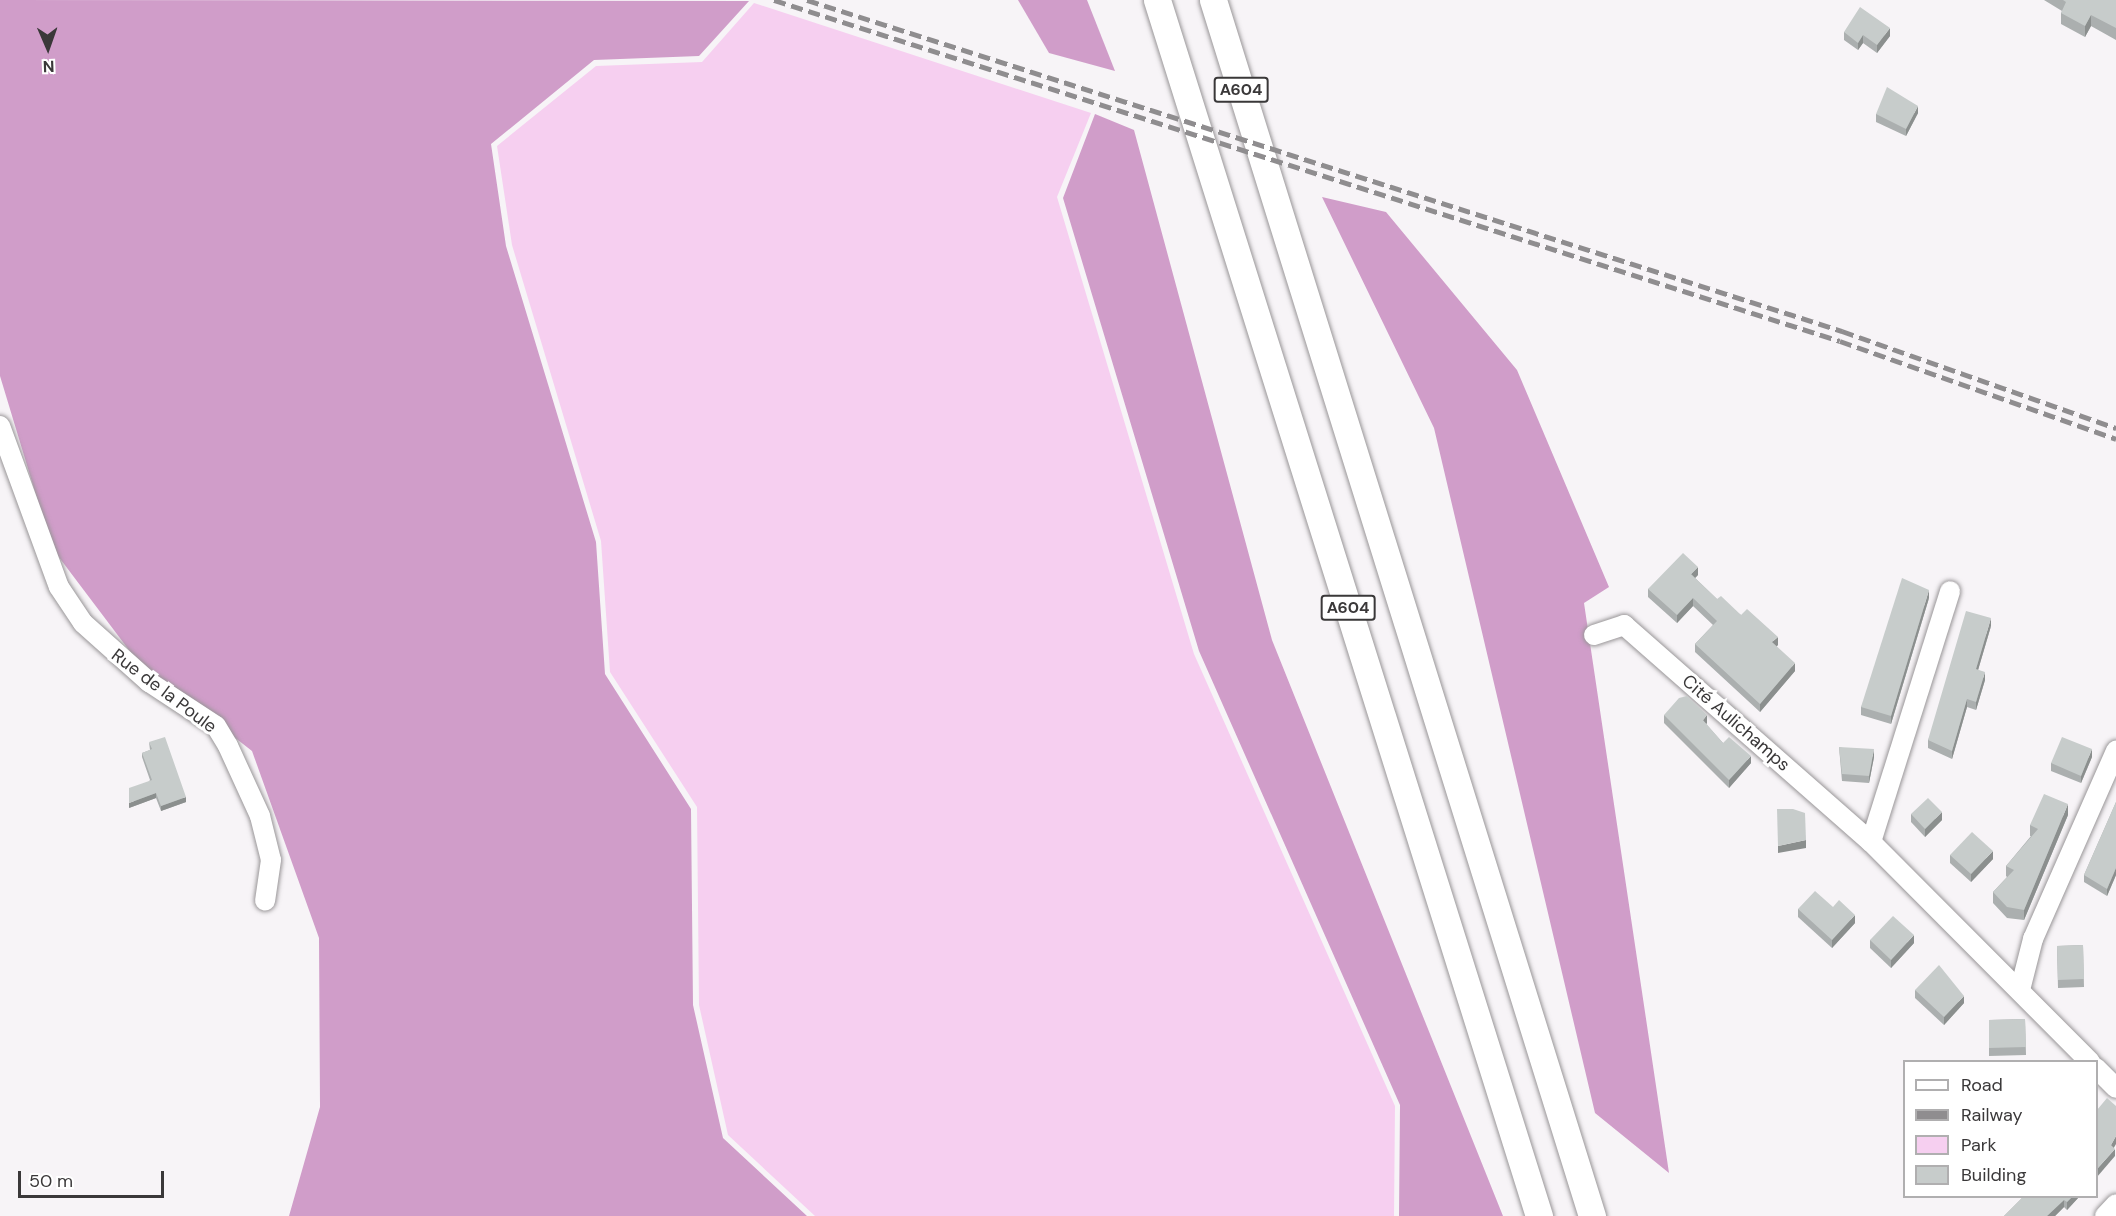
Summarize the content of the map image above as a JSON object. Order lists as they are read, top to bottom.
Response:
{
  "streets": {
    "highway": ["A604"],
    "street": ["Rue de la Poule", "Cité Aulichamps"]
  },
  "legend": [
    "Road",
    "Railway",
    "Park",
    "Building"
  ],
  "scale_bar": "50 m",
  "north": "bottom"
}
